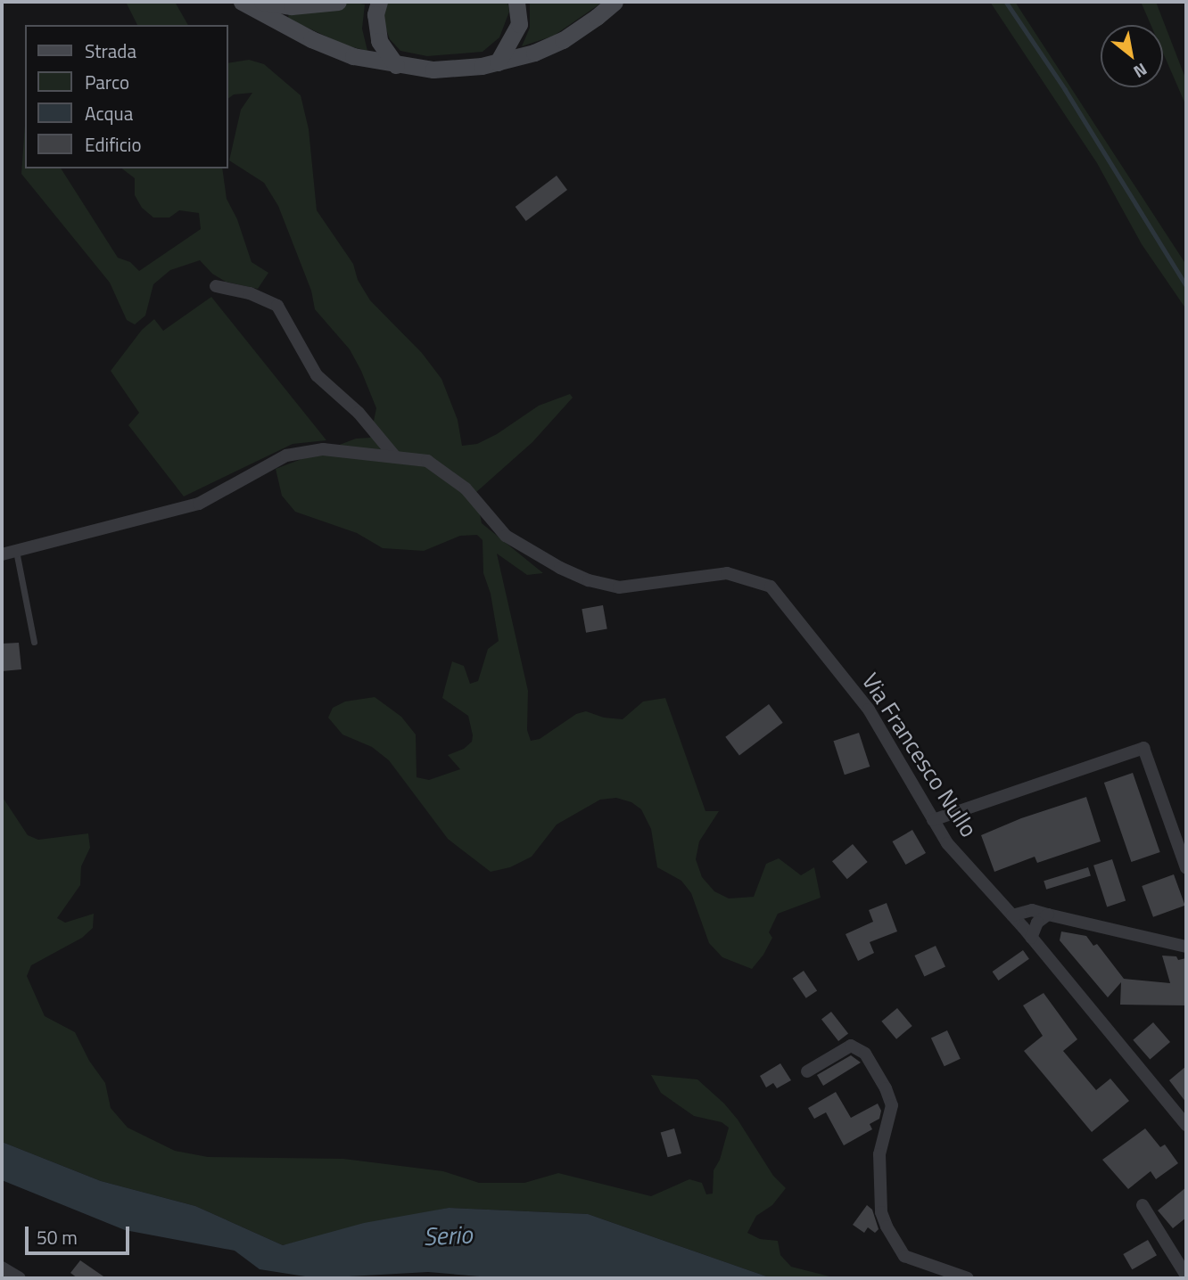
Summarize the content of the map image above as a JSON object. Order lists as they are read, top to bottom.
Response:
{
  "streets": {
    "street": ["Via Francesco Nullo"]
  },
  "water": ["Serio"],
  "legend": [
    "Strada",
    "Parco",
    "Acqua",
    "Edificio"
  ],
  "scale_bar": "50 m",
  "north": "bottom right"
}
